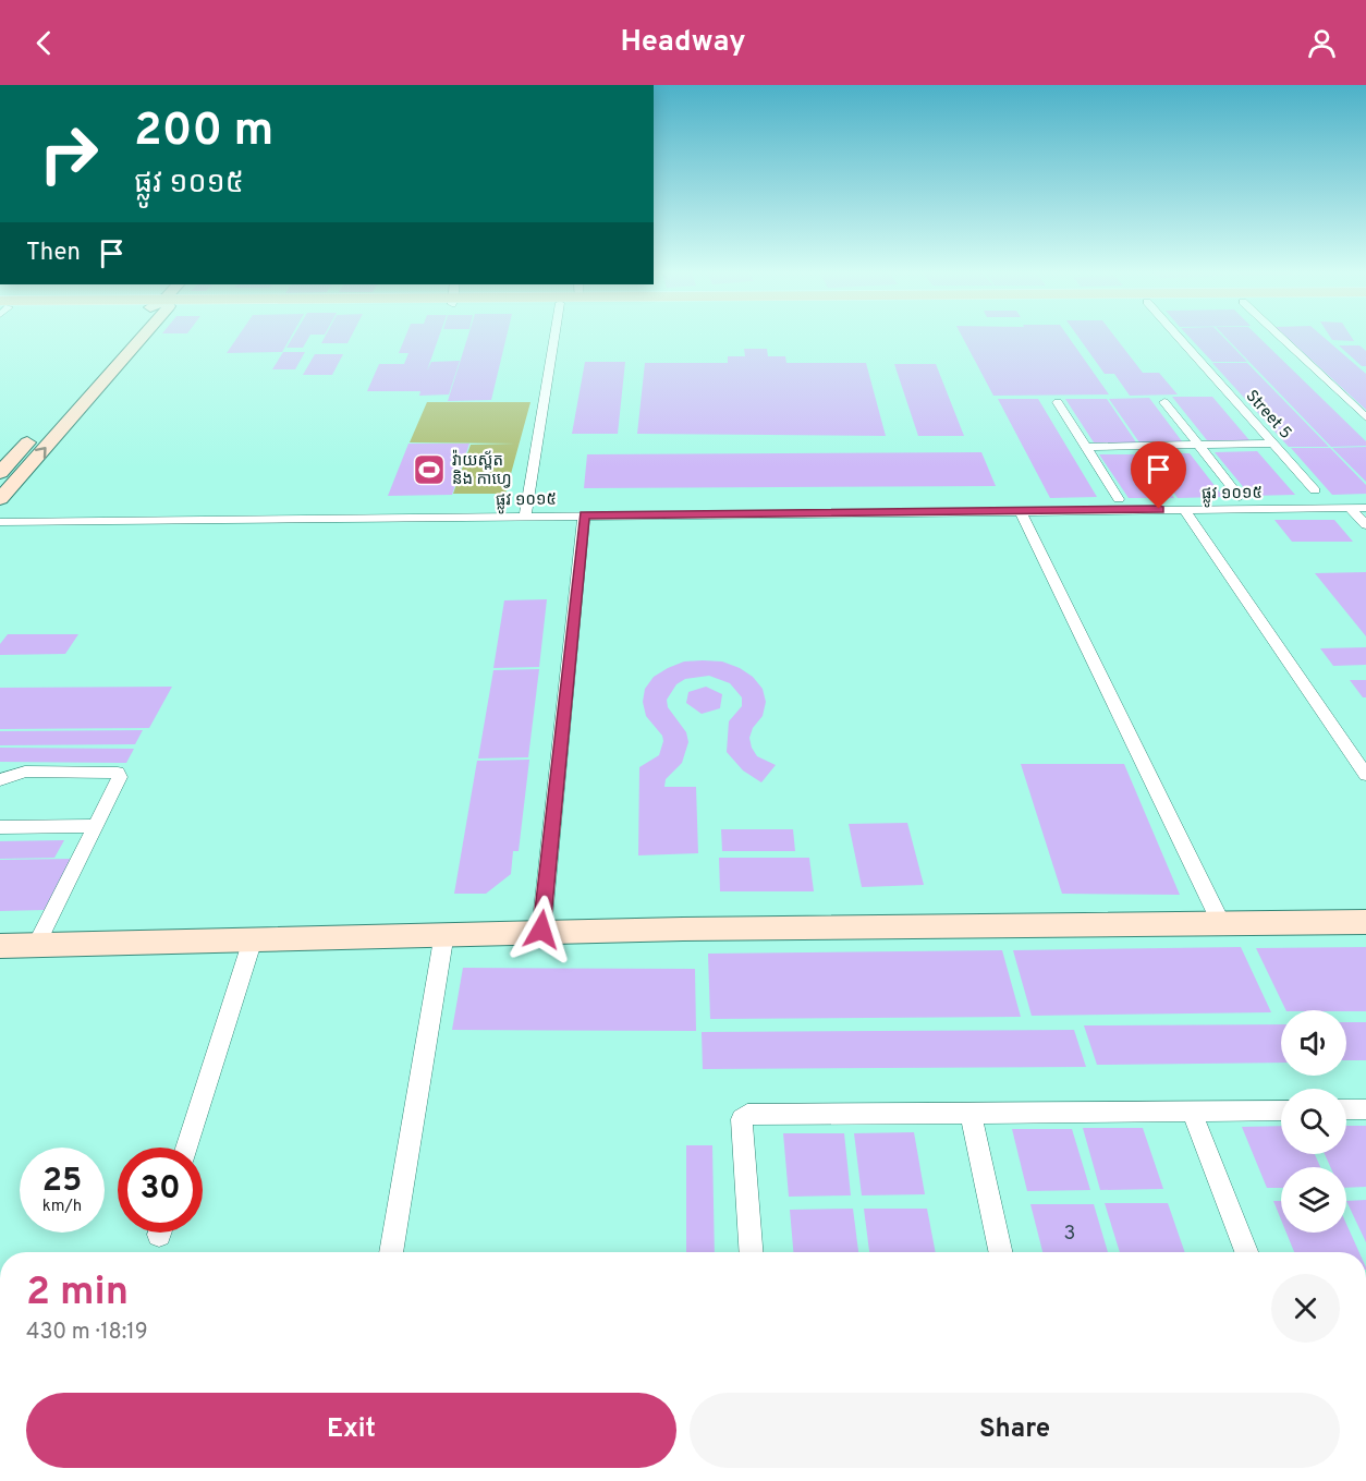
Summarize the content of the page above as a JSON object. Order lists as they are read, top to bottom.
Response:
{
  "streets": {
    "street": ["Street 5", "ផ្លូវ ១០១៥"]
  },
  "places": {
    "sports": ["វ៉ាយស្ព័ត និង កាហ្វេ"]
  },
  "house_numbers": ["3"],
  "page": {
    "header": "Headway",
    "turn": ["200 m", "ផ្លូវ ១០១៥"],
    "then": "Then",
    "speed": "25 km/h",
    "limit": "30",
    "heading": ["2 min", "430 m · 18:19"],
    "buttons": ["Exit", "Share"]
  }
}
